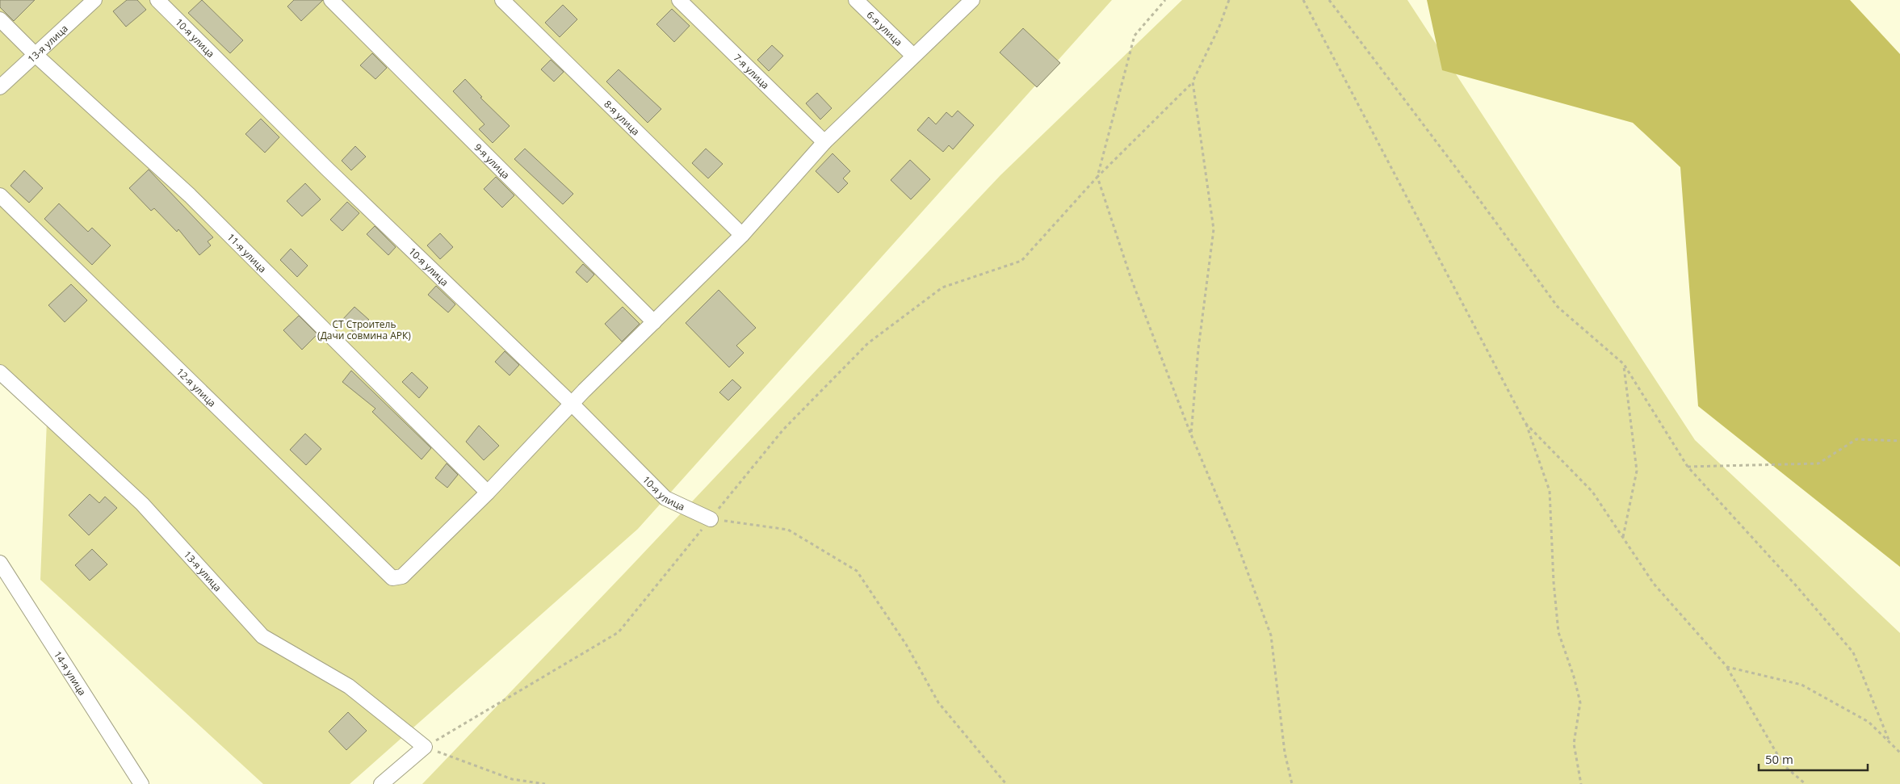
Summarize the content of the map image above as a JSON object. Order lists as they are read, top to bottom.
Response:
{
  "streets": {
    "street": [
      "6-я улица",
      "10-я улица",
      "13-я улица",
      "7-я улица",
      "8-я улица",
      "9-я улица",
      "11-я улица",
      "12-я улица",
      "14-я улица"
    ]
  },
  "crossings": [
    ["13-я улица", "11-я улица"],
    ["11-я улица", "12-я улица"]
  ],
  "parks": ["СТ Строитель (Дачи совмина АРК)"],
  "scale_bar": "50 m"
}
